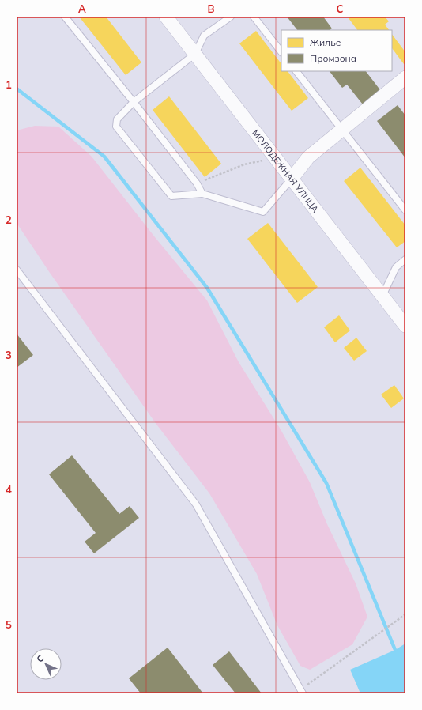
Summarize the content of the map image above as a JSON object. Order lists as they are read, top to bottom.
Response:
{
  "streets": {
    "street": ["МОЛОДЁЖНАЯ УЛИЦА"]
  },
  "legend": ["Жильё", "Промзона"],
  "north": "top left",
  "grid": {
    "columns": ["A", "B", "C"],
    "rows": [
      "1",
      "2",
      "3",
      "4",
      "5"
    ]
  }
}
